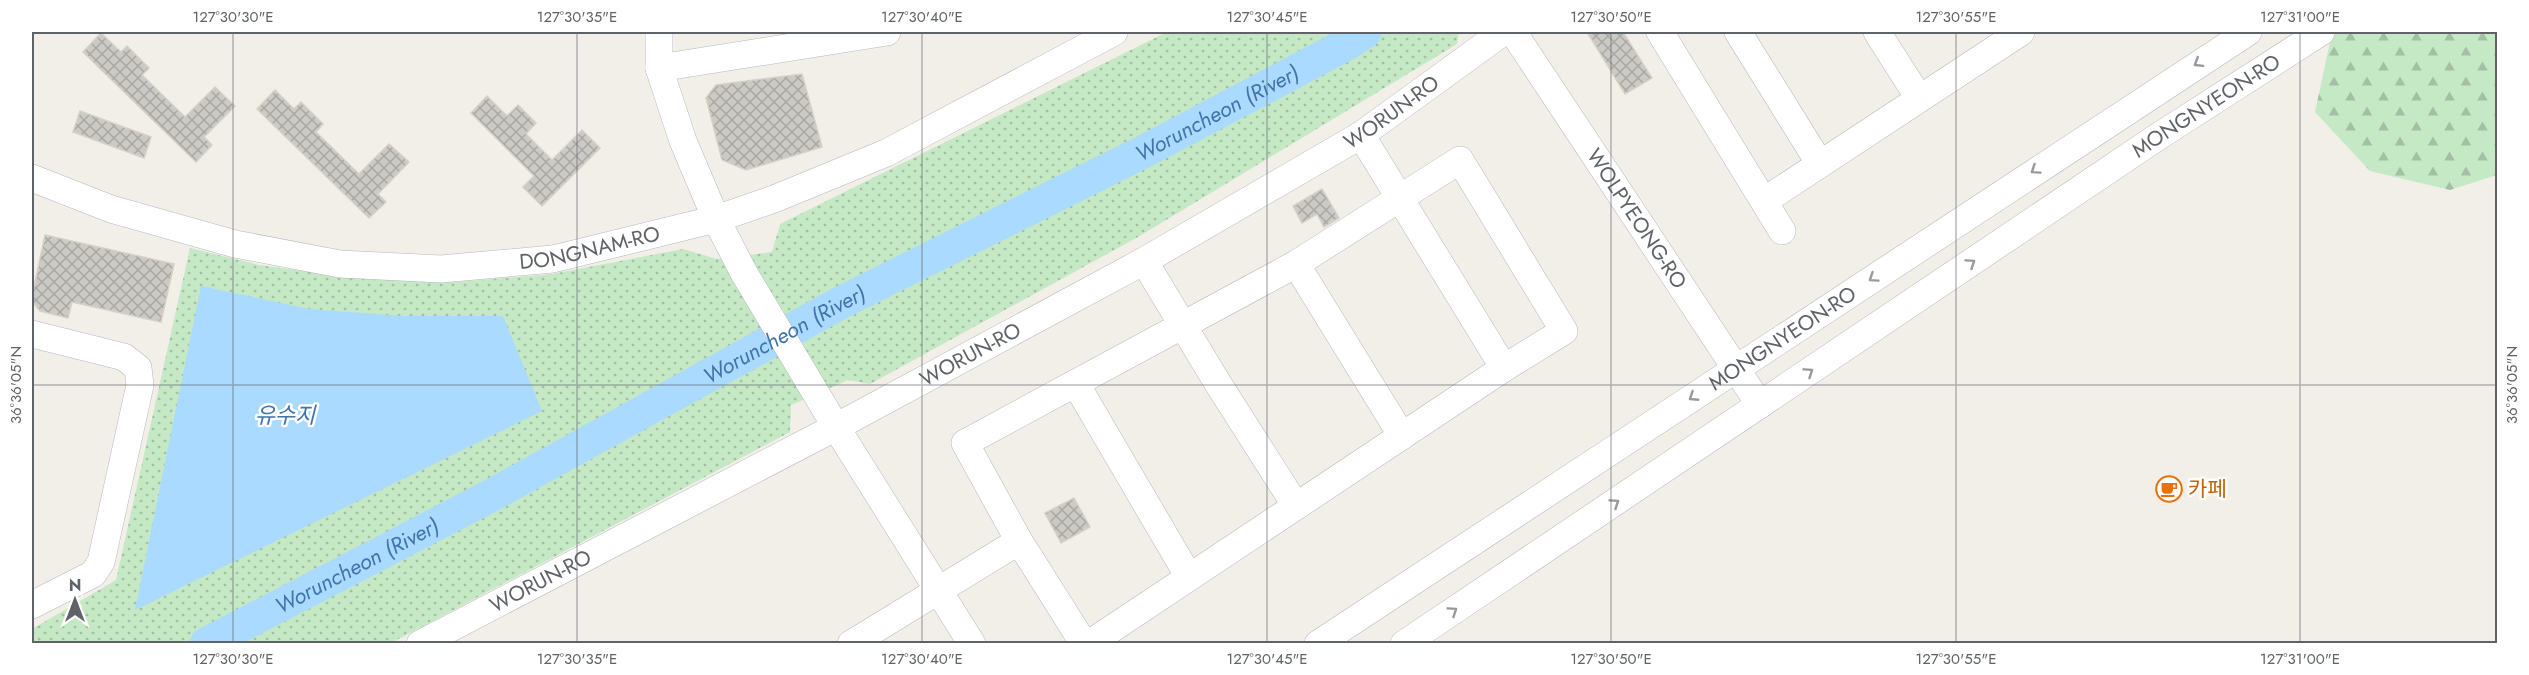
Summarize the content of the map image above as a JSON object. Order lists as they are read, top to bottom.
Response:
{
  "streets": {
    "street": [
      "MONGNYEON-RO",
      "WORUN-RO",
      "WOLPYEONG-RO",
      "DONGNAM-RO"
    ]
  },
  "crossings": [
    ["MONGNYEON-RO", "WOLPYEONG-RO"]
  ],
  "water": ["Woruncheon (River)", "유수지"],
  "places": {
    "cafe": ["카페"]
  },
  "north": "top",
  "coordinates": [
    "127°30'30\"E",
    "127°30'35\"E",
    "127°30'40\"E",
    "127°30'45\"E",
    "127°30'50\"E",
    "127°30'55\"E",
    "127°31'00\"E",
    "36°36'05\"N"
  ]
}
